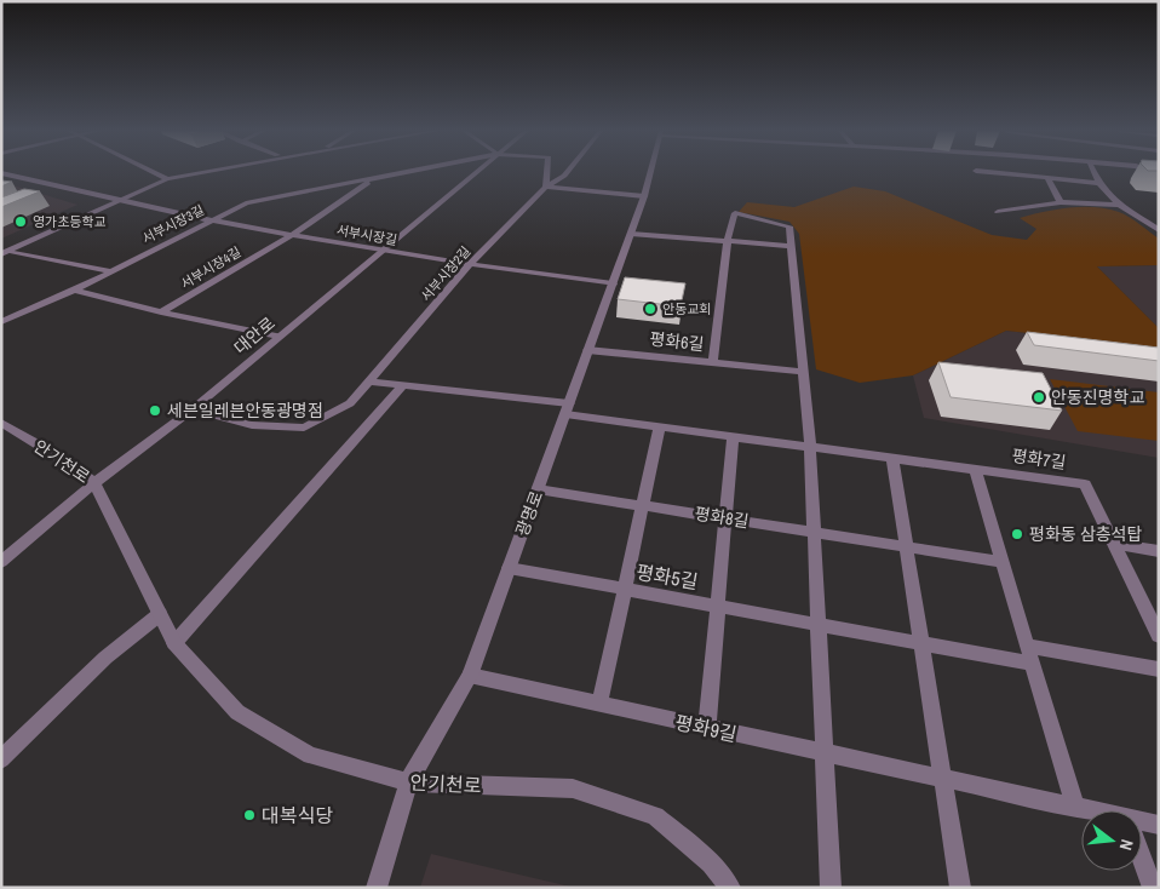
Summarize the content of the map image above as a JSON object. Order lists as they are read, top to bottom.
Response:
{
  "streets": {
    "street": [
      "서부시장3길",
      "서부시장길",
      "서부시장4길",
      "서부시장2길",
      "대안로",
      "평화6길",
      "평화7길",
      "안기천로",
      "광명로",
      "평화8길",
      "평화5길",
      "평화9길"
    ]
  },
  "crossings": [
    ["서부시장3길", "서부시장길"],
    ["서부시장3길", "서부시장4길"],
    ["서부시장길", "서부시장4길"],
    ["서부시장길", "서부시장2길"],
    ["서부시장길", "대안로"],
    ["서부시장길", "광명로"],
    ["서부시장2길", "대안로"],
    ["대안로", "안기천로"],
    ["평화6길", "광명로"],
    ["평화7길", "광명로"],
    ["안기천로", "광명로"],
    ["광명로", "평화8길"],
    ["광명로", "평화5길"],
    ["광명로", "평화9길"]
  ],
  "places": [
    "영가초등학교",
    "안동교회",
    "안동진명학교",
    "세븐일레븐안동광명점",
    "평화동 삼층석탑",
    "대복식당"
  ],
  "north": "right"
}
